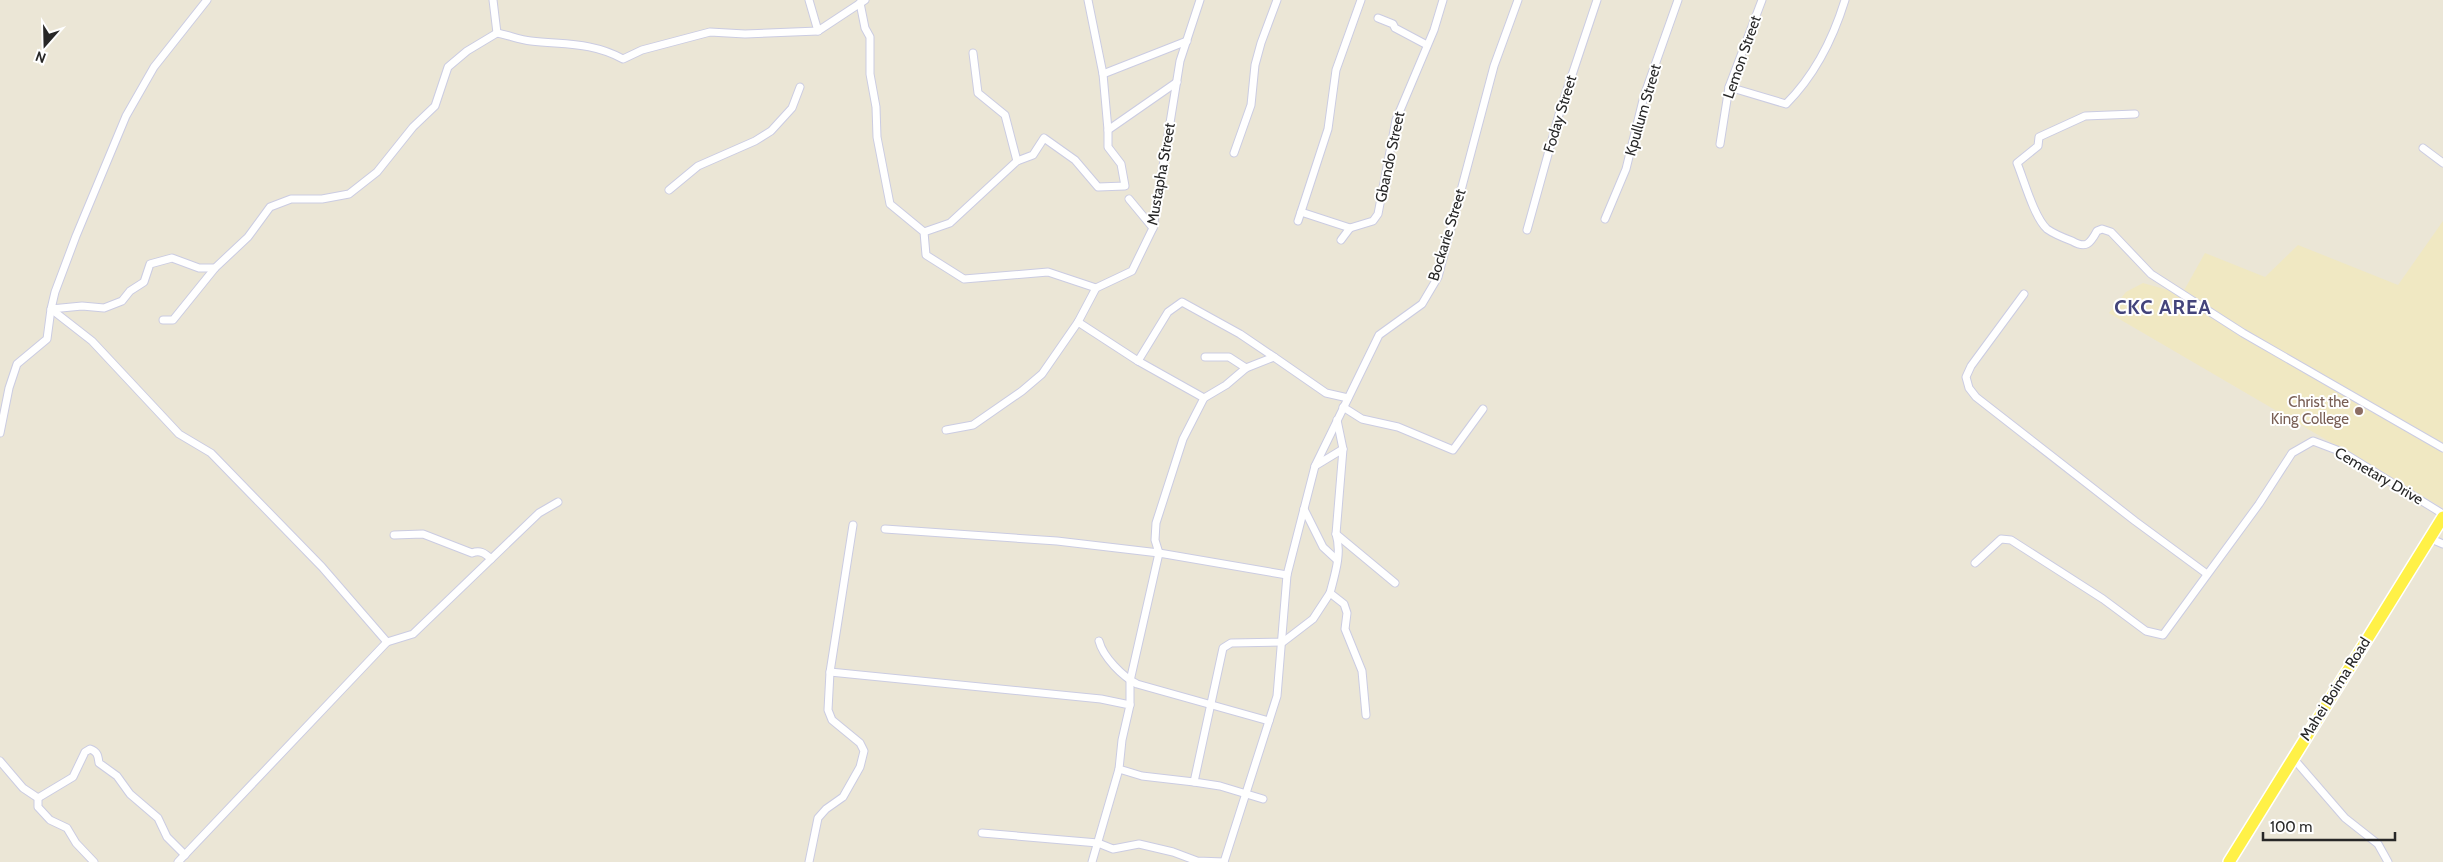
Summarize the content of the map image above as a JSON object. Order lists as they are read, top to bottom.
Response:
{
  "streets": {
    "main road": ["Mahei Boima Road"],
    "street": [
      "Lemon Street",
      "Kpullum Street",
      "Foday Street",
      "Gbando Street",
      "Mustapha Street",
      "Bockarie Street",
      "Cemetary Drive"
    ]
  },
  "crossings": [
    ["Cemetary Drive", "Mahei Boima Road"]
  ],
  "districts": ["CKC AREA"],
  "places": ["Christ the King College"],
  "scale_bar": "100 m",
  "north": "bottom"
}
